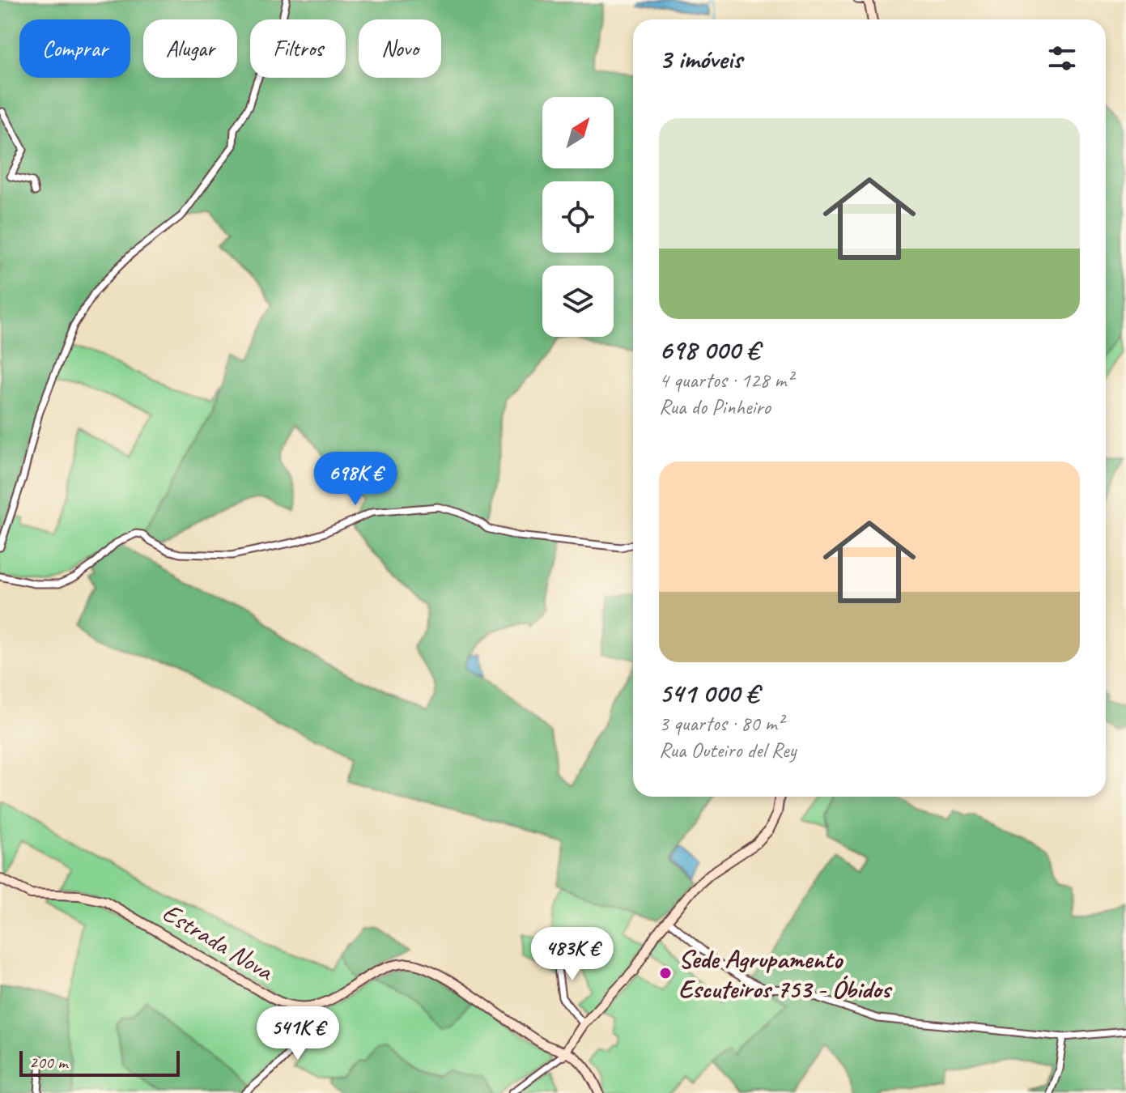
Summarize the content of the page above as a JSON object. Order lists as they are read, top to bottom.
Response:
{
  "streets": {
    "street": ["Estrada Nova"]
  },
  "places": ["Sede Agrupamento Escuteiros 753 - Óbidos"],
  "scale_bar": "200 m",
  "north": "top right",
  "page": {
    "chip": [
      "Comprar",
      "Alugar",
      "Filtros",
      "Novo"
    ],
    "heading": "3 imóveis",
    "list": [
      {
        "name": "698 000 €",
        "note": "4 quartos · 128 m² · Rua do Pinheiro"
      },
      {
        "name": "541 000 €",
        "note": "3 quartos · 80 m² · Rua Outeiro del Rey"
      }
    ],
    "price": ["698K €", "483K €", "541K €"],
    "scale": "200 m"
  }
}
